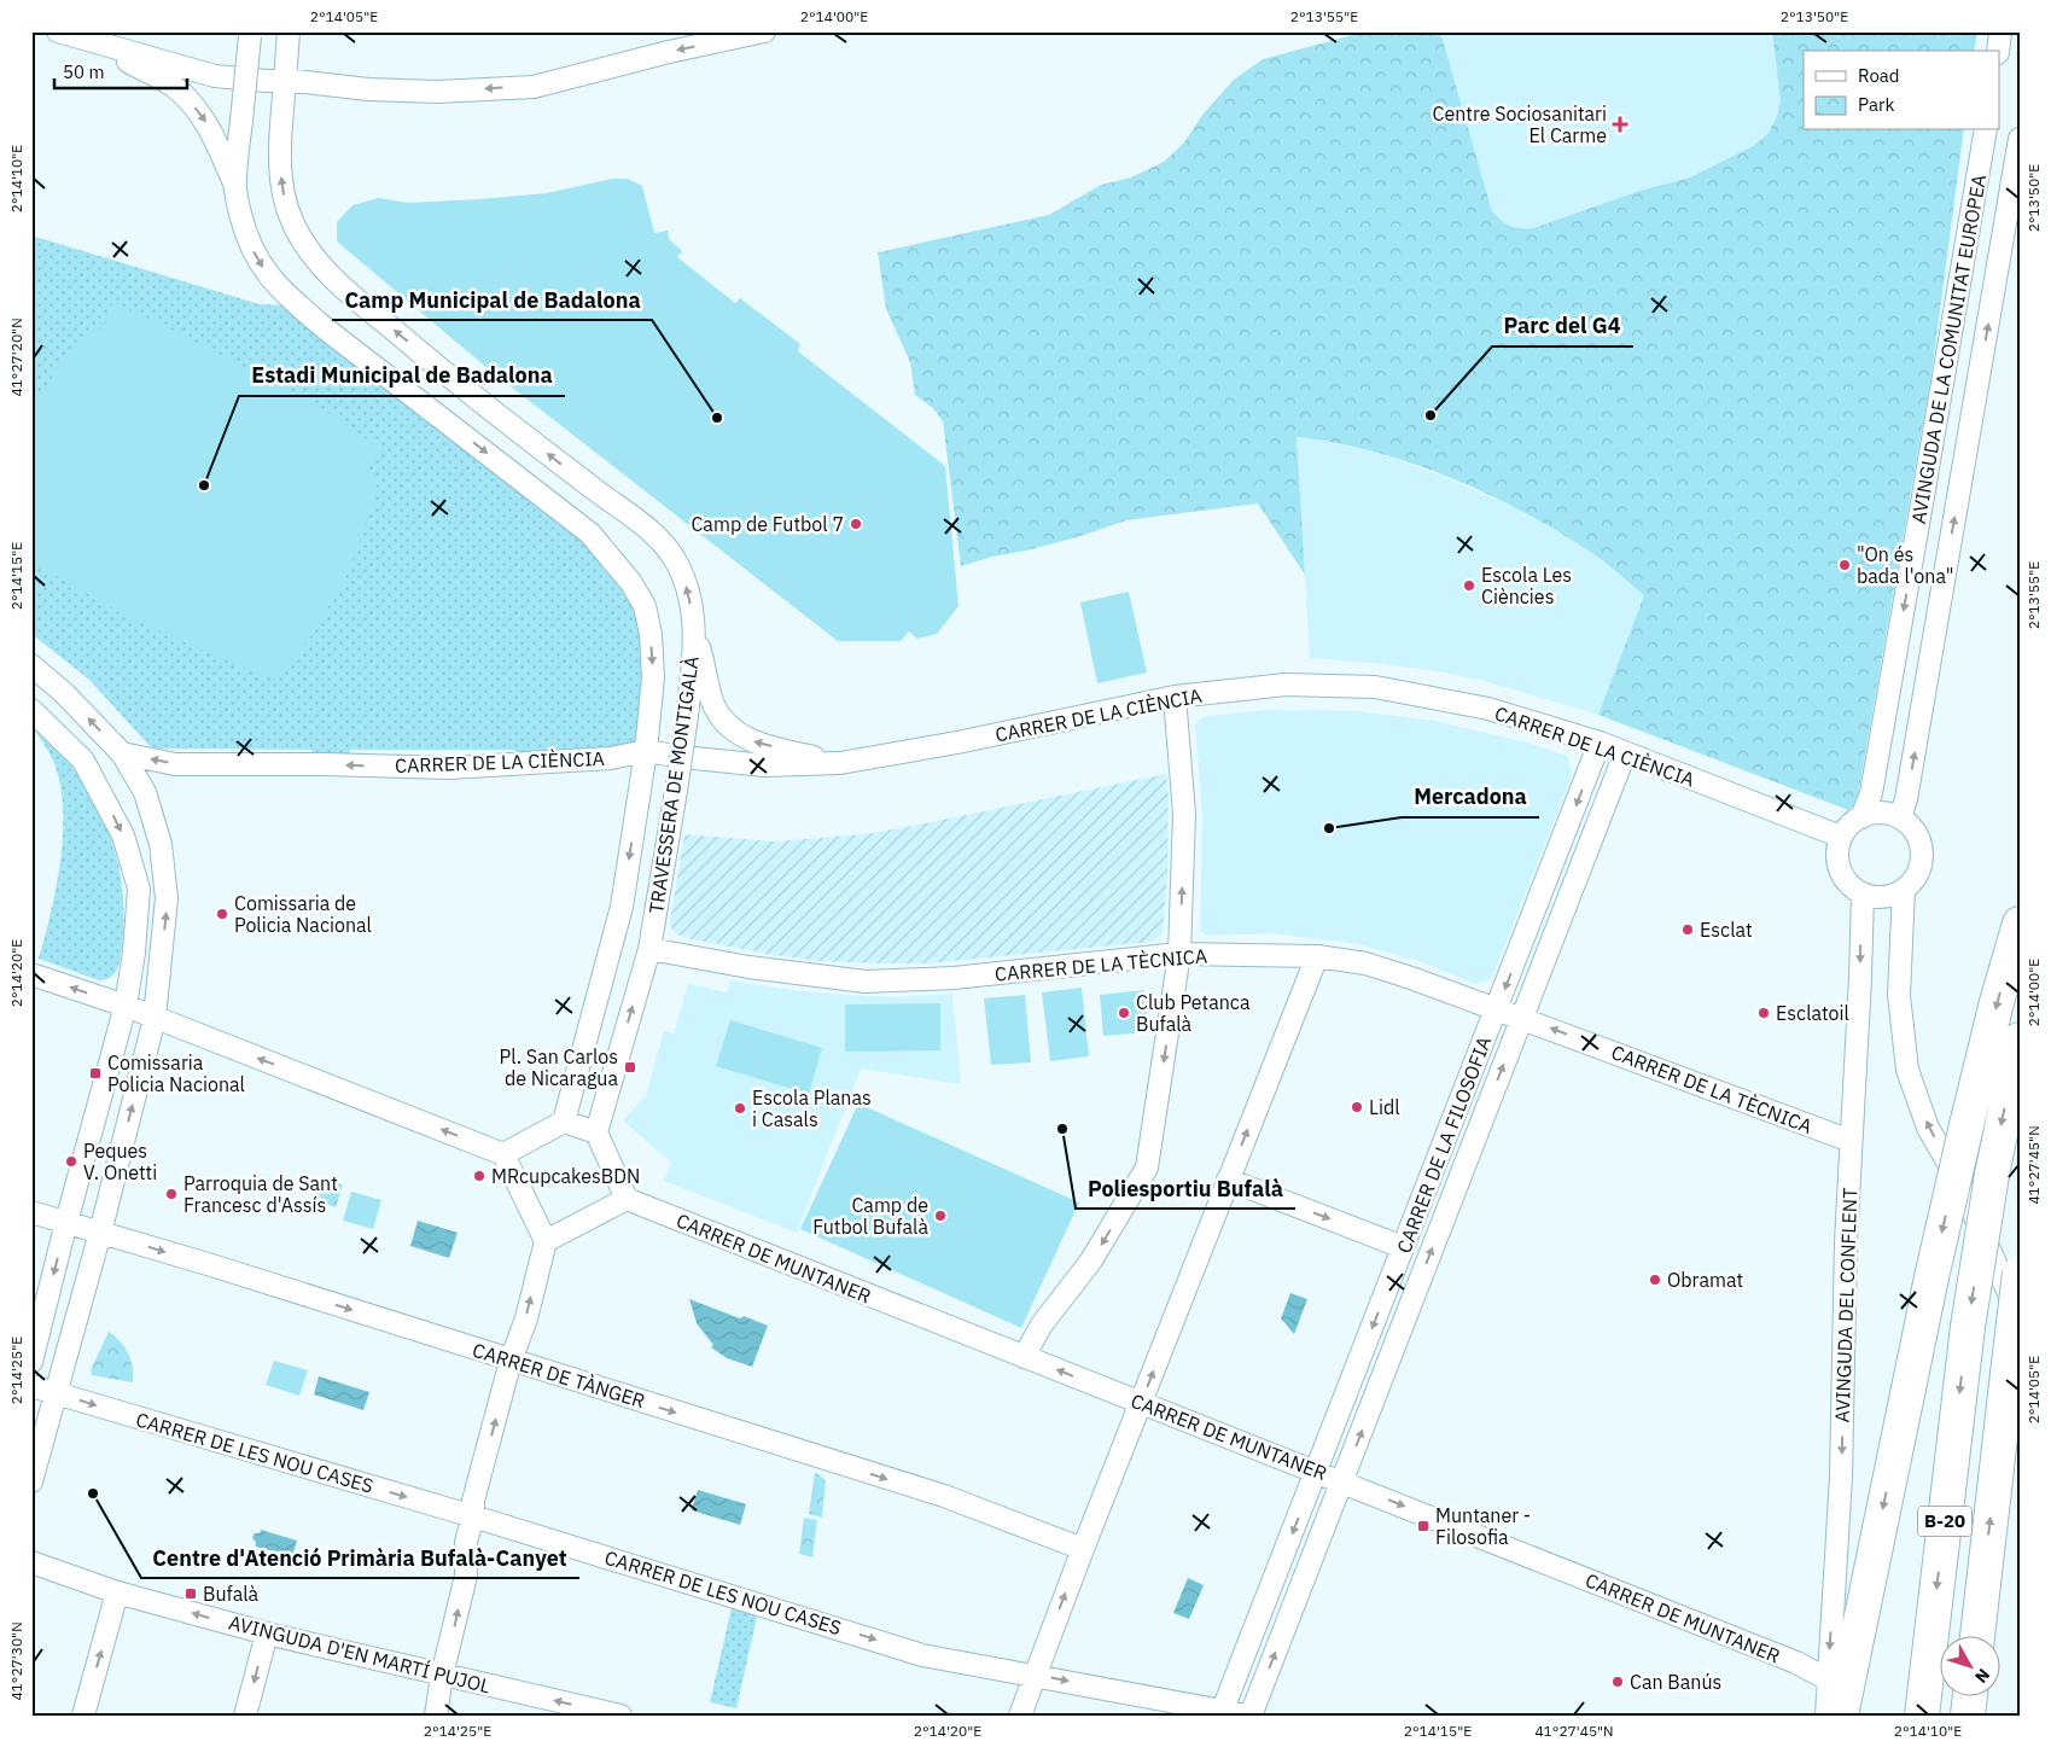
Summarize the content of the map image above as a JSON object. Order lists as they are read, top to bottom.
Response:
{
  "streets": {
    "highway": ["B-20"],
    "street": [
      "AVINGUDA DE LA COMUNITAT EUROPEA",
      "CARRER DE LA CIÈNCIA",
      "TRAVESSERA DE MONTIGALÀ",
      "CARRER DE LA TÈCNICA",
      "CARRER DE LA FILOSOFIA",
      "CARRER DE MUNTANER",
      "AVINGUDA DEL CONFLENT",
      "CARRER DE TÀNGER",
      "CARRER DE LES NOU CASES",
      "AVINGUDA D'EN MARTÍ PUJOL"
    ]
  },
  "crossings": [
    ["AVINGUDA DE LA COMUNITAT EUROPEA", "CARRER DE LA CIÈNCIA"],
    ["AVINGUDA DE LA COMUNITAT EUROPEA", "AVINGUDA DEL CONFLENT"],
    ["CARRER DE LA CIÈNCIA", "TRAVESSERA DE MONTIGALÀ"],
    ["CARRER DE LA CIÈNCIA", "CARRER DE LA FILOSOFIA"],
    ["CARRER DE LA CIÈNCIA", "AVINGUDA DEL CONFLENT"],
    ["TRAVESSERA DE MONTIGALÀ", "CARRER DE LA TÈCNICA"],
    ["CARRER DE LA TÈCNICA", "CARRER DE LA FILOSOFIA"],
    ["CARRER DE LA TÈCNICA", "AVINGUDA DEL CONFLENT"],
    ["CARRER DE LA FILOSOFIA", "CARRER DE MUNTANER"],
    ["CARRER DE LA FILOSOFIA", "CARRER DE LES NOU CASES"],
    ["CARRER DE MUNTANER", "AVINGUDA DEL CONFLENT"]
  ],
  "one_way": ["CARRER DE TÀNGER", "CARRER DE LES NOU CASES", "AVINGUDA D'EN MARTÍ PUJOL"],
  "places": {
    "health": ["Centre Sociosanitari El Carme"],
    "other": [
      "Parc del G4",
      "Camp Municipal de Badalona",
      "Estadi Municipal de Badalona",
      "Camp de Futbol 7",
      "\"On és bada l'ona\"",
      "Escola Les Ciències",
      "Mercadona",
      "Comissaria de Policia Nacional",
      "Esclat",
      "Club Petanca Bufalà",
      "Esclatoil",
      "Lidl",
      "Escola Planas i Casals",
      "Poliesportiu Bufalà",
      "Peques V. Onetti",
      "MRcupcakesBDN",
      "Parroquia de Sant Francesc d'Assís",
      "Camp de Futbol Bufalà",
      "Obramat",
      "Centre d'Atenció Primària Bufalà-Canyet",
      "Can Banús"
    ],
    "transit": [
      "Pl. San Carlos de Nicaragua",
      "Comissaria Policia Nacional",
      "Muntaner - Filosofia",
      "Bufalà"
    ]
  },
  "legend": ["Road", "Park"],
  "scale_bar": "50 m",
  "north": "bottom right",
  "coordinates": [
    "2°14'05\"E",
    "2°14'00\"E",
    "2°13'55\"E",
    "2°13'50\"E",
    "2°14'10\"E",
    "41°27'20\"N",
    "2°14'15\"E",
    "2°14'20\"E",
    "41°27'45\"N",
    "2°14'25\"E",
    "41°27'30\"N"
  ]
}
